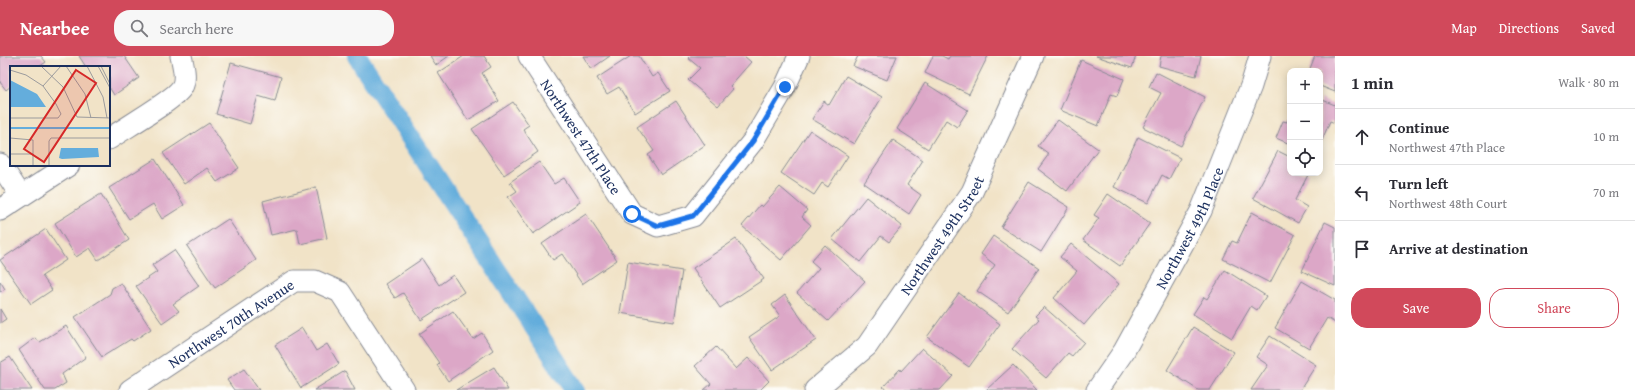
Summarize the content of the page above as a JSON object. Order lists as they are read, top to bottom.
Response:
{
  "streets": {
    "street": [
      "Northwest 47th Place",
      "Northwest 49th Place",
      "Northwest 49th Street",
      "Northwest 70th Avenue"
    ]
  },
  "page": {
    "header": "Nearbee",
    "search": "Search here",
    "nav": ["Map", "Directions", "Saved"],
    "heading": ["1 min", "Walk · 80 m"],
    "map_buttons": ["+", "−"],
    "list": [
      ["Continue", "Northwest 47th Place", "10 m"],
      ["Turn left", "Northwest 48th Court", "70 m"],
      "Arrive at destination"
    ],
    "buttons": ["Save", "Share"]
  }
}
